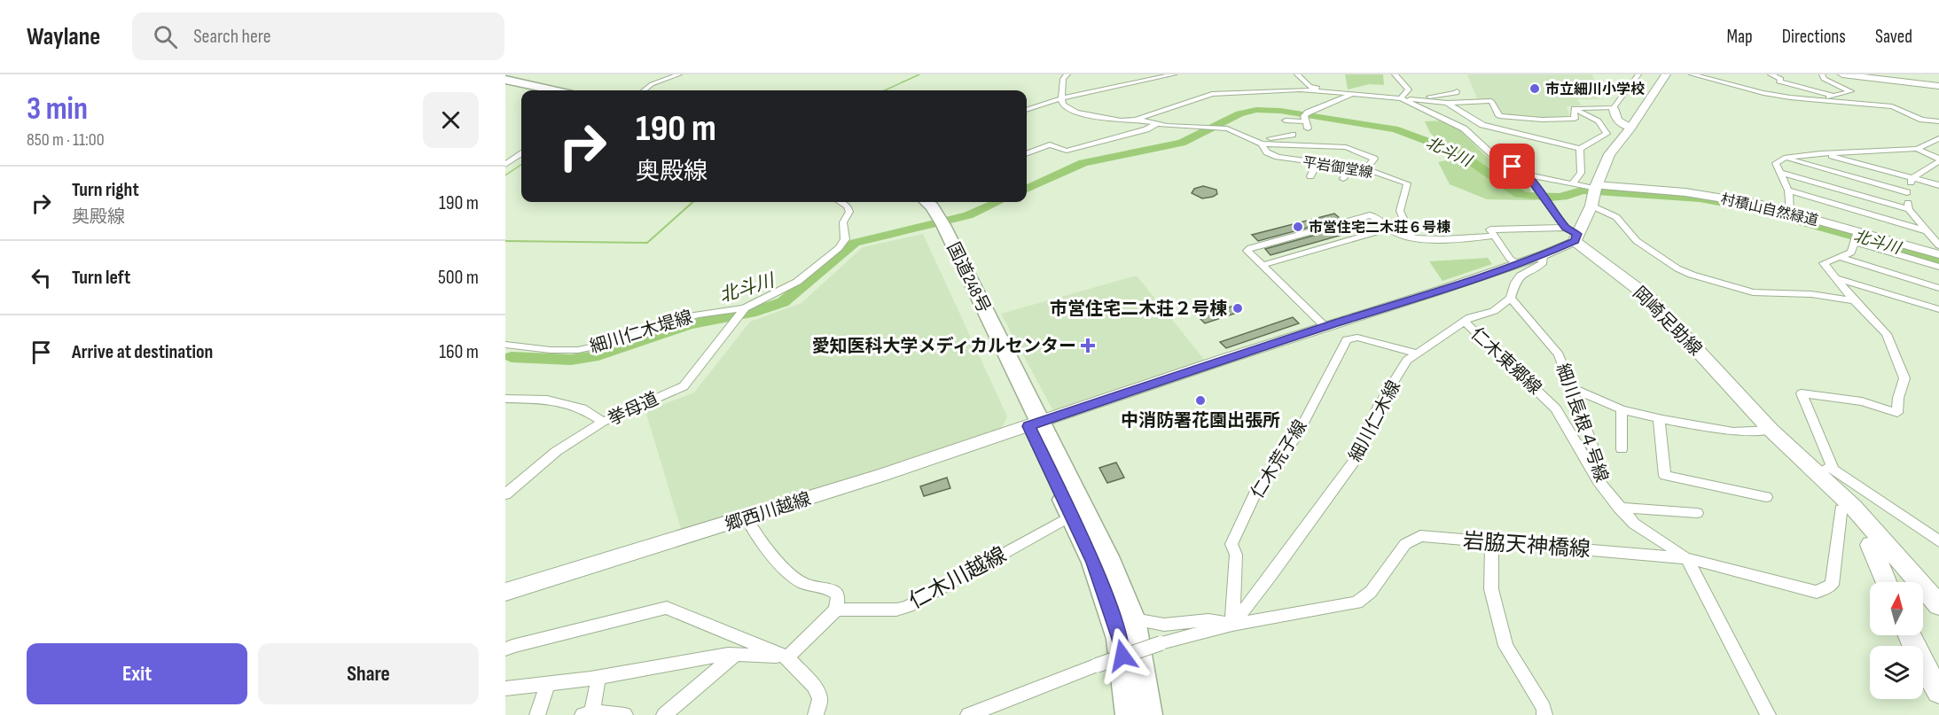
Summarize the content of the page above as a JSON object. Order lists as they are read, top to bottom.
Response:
{
  "streets": {
    "highway": ["国道248号"],
    "main road": ["岡崎足助線"],
    "street": [
      "平岩御堂線",
      "村積山自然緑道",
      "細川仁木堤線",
      "仁木東郷線",
      "挙母道",
      "細川仁木線",
      "細川長根４号線",
      "仁木荒子線",
      "郷西川越線",
      "岩脇天神橋線",
      "仁木川越線"
    ]
  },
  "crossings": [
    ["国道248号", "郷西川越線"],
    ["国道248号", "仁木川越線"],
    ["岡崎足助線", "郷西川越線"],
    ["岡崎足助線", "岩脇天神橋線"],
    ["細川仁木堤線", "挙母道"],
    ["仁木東郷線", "細川仁木線"],
    ["仁木東郷線", "細川長根４号線"],
    ["細川仁木線", "細川長根４号線"],
    ["細川仁木線", "仁木荒子線"],
    ["細川仁木線", "郷西川越線"],
    ["細川仁木線", "岩脇天神橋線"],
    ["細川長根４号線", "岩脇天神橋線"],
    ["仁木荒子線", "岩脇天神橋線"]
  ],
  "water": ["北斗川"],
  "places": {
    "other": [
      "市立細川小学校",
      "市営住宅二木荘６号棟",
      "市営住宅二木荘２号棟",
      "中消防署花園出張所"
    ],
    "health": ["愛知医科大学メディカルセンター"]
  },
  "north": "top",
  "page": {
    "header": "Waylane",
    "search": "Search here",
    "nav": ["Map", "Directions", "Saved"],
    "heading": ["3 min", "850 m · 11:00"],
    "turn": ["190 m", "奥殿線"],
    "list": [
      {
        "name": "Turn right",
        "note": "奥殿線",
        "value": "190 m"
      },
      {
        "name": "Turn left",
        "value": "500 m"
      },
      {
        "name": "Arrive at destination",
        "value": "160 m"
      }
    ],
    "buttons": ["Exit", "Share"]
  }
}
